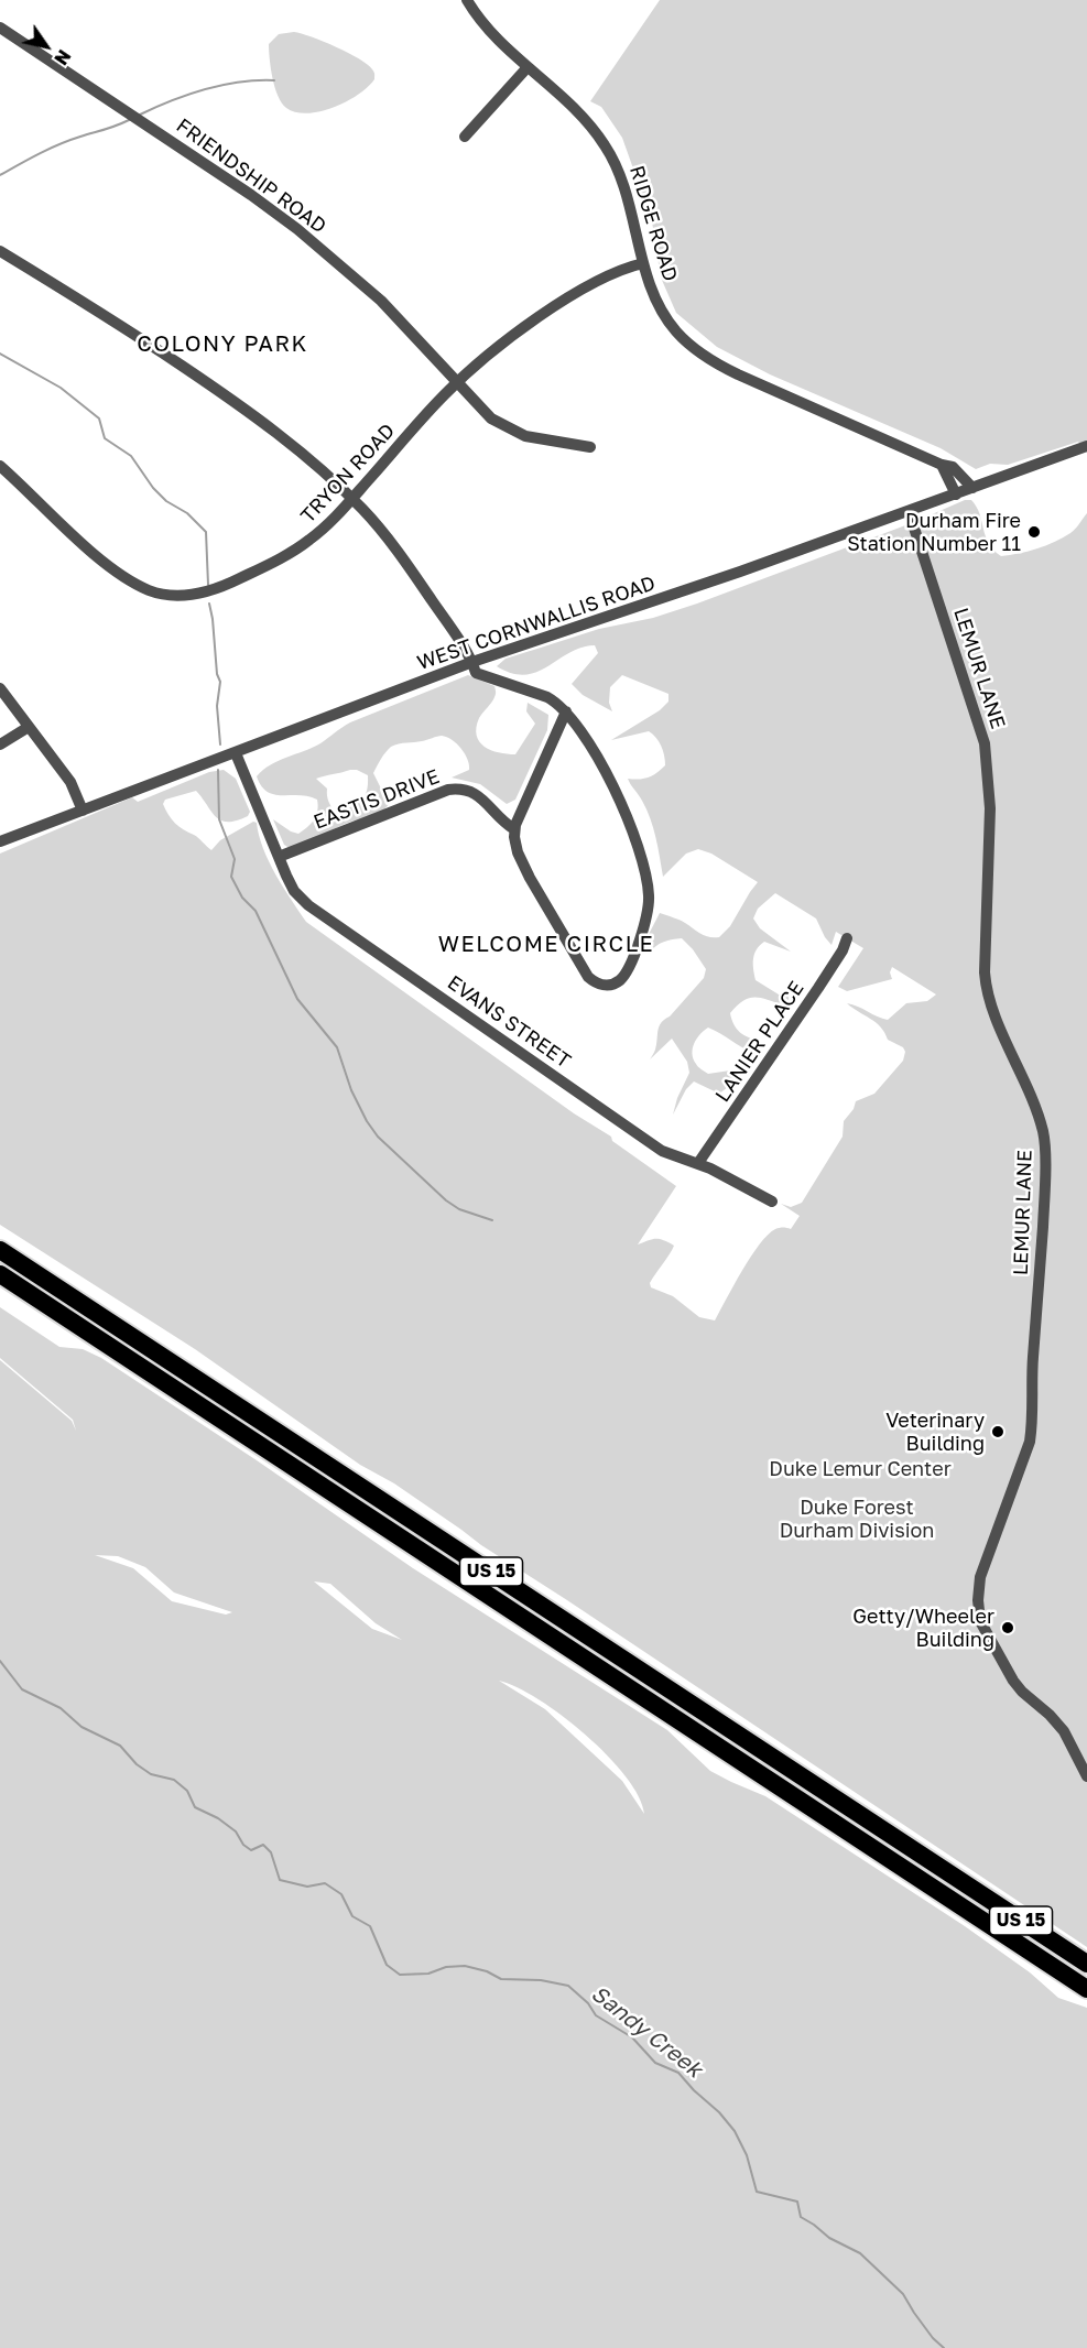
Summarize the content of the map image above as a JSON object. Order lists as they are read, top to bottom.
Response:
{
  "streets": {
    "highway": ["US 15"],
    "street": [
      "FRIENDSHIP ROAD",
      "RIDGE ROAD",
      "TRYON ROAD",
      "WEST CORNWALLIS ROAD",
      "LEMUR LANE",
      "EASTIS DRIVE",
      "EVANS STREET",
      "LANIER PLACE"
    ]
  },
  "crossings": [
    ["FRIENDSHIP ROAD", "TRYON ROAD"],
    ["RIDGE ROAD", "TRYON ROAD"],
    ["RIDGE ROAD", "WEST CORNWALLIS ROAD"],
    ["WEST CORNWALLIS ROAD", "LEMUR LANE"],
    ["WEST CORNWALLIS ROAD", "EVANS STREET"],
    ["EASTIS DRIVE", "EVANS STREET"],
    ["EVANS STREET", "LANIER PLACE"]
  ],
  "districts": ["COLONY PARK", "WELCOME CIRCLE"],
  "water": ["Sandy Creek"],
  "parks": ["Duke Lemur Center", "Duke Forest Durham Division"],
  "places": ["Durham Fire Station Number 11", "Veterinary Building", "Getty/Wheeler Building"],
  "north": "bottom right"
}
